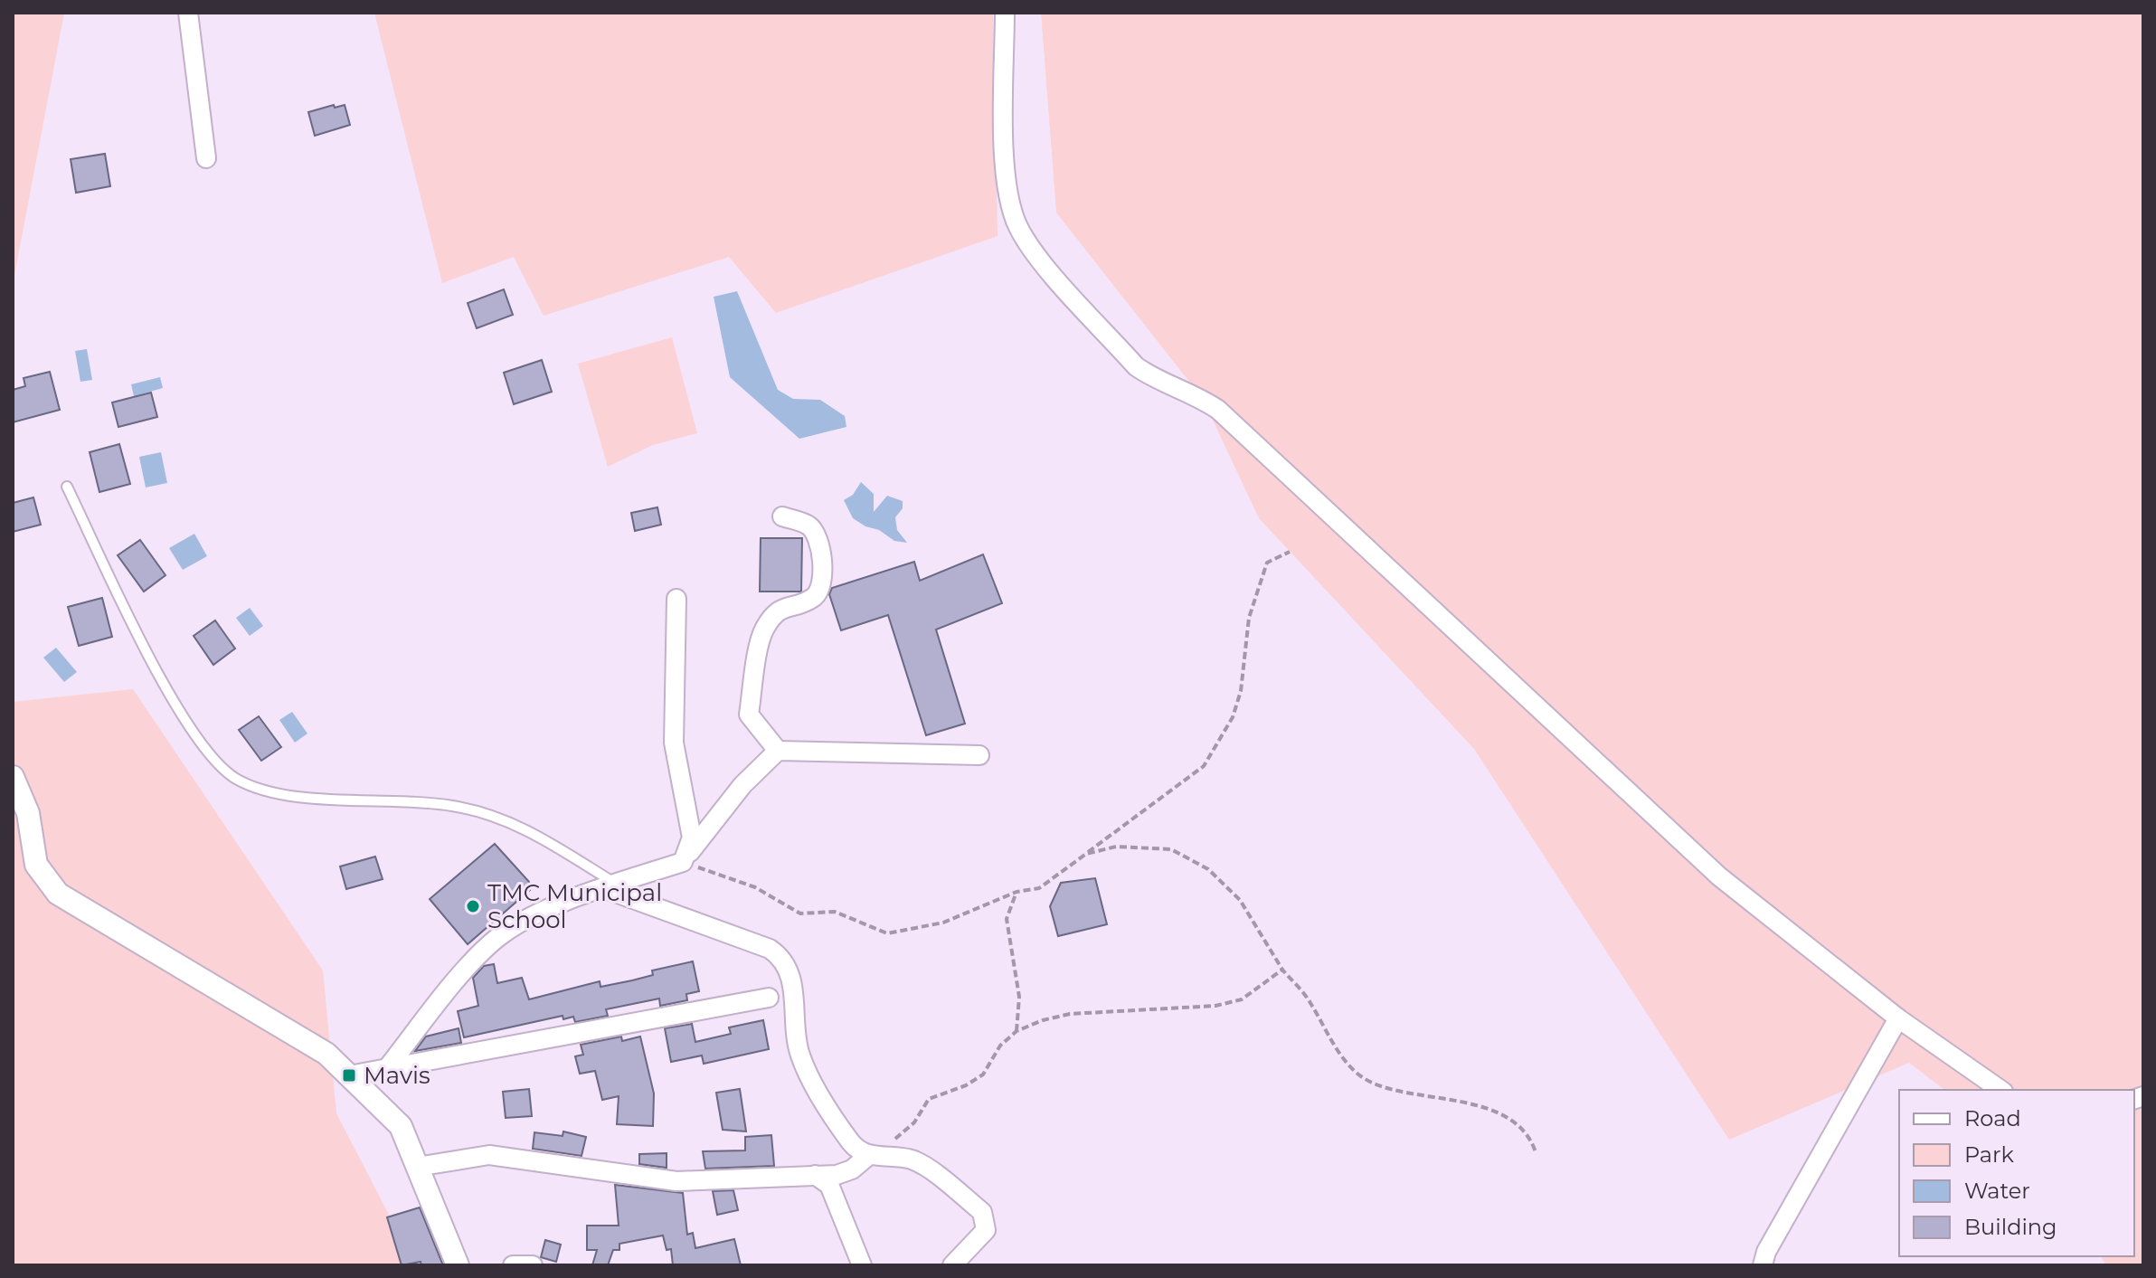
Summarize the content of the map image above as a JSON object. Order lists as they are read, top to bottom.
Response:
{
  "places": {
    "other": ["TMC Municipal School"],
    "transit": ["Mavis"]
  },
  "legend": [
    "Road",
    "Park",
    "Water",
    "Building"
  ]
}
